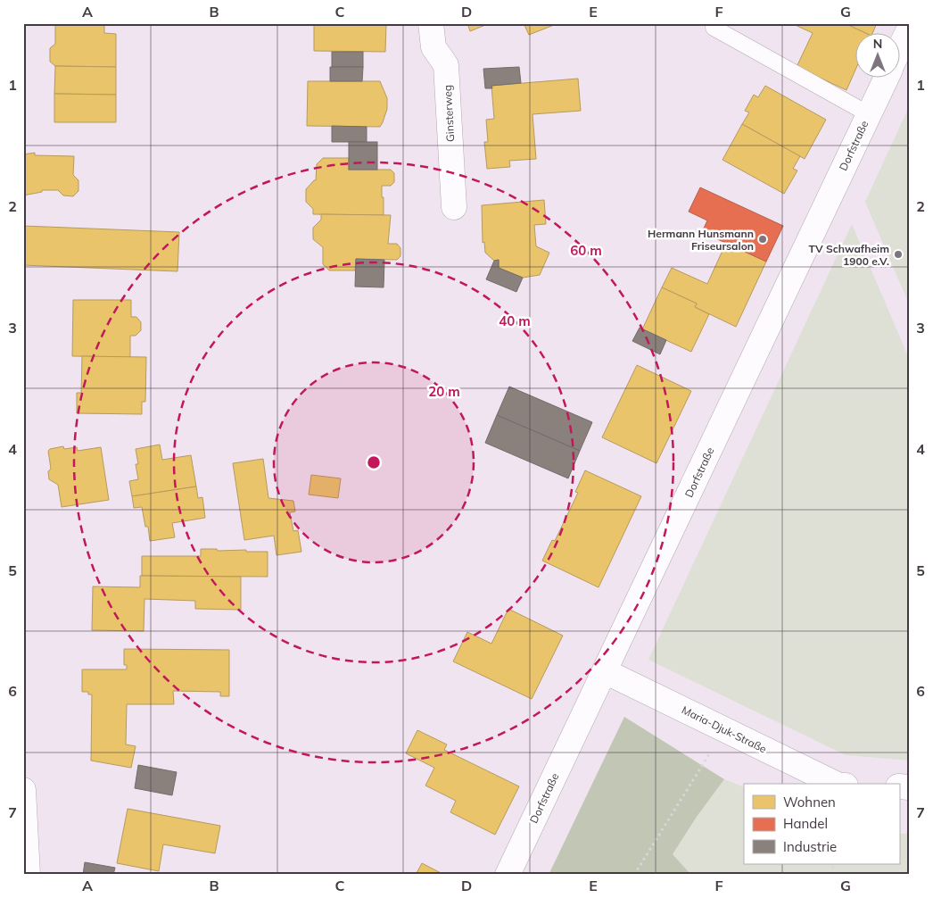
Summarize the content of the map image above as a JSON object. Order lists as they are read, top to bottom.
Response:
{
  "streets": {
    "street": ["Ginsterweg", "Dorfstraße", "Maria-Djuk-Straße"]
  },
  "crossings": [
    ["Dorfstraße", "Maria-Djuk-Straße"]
  ],
  "places": ["Hermann Hunsmann Friseursalon", "TV Schwafheim 1900 e.V."],
  "legend": ["Wohnen", "Handel", "Industrie"],
  "north": "top",
  "grid": {
    "columns": [
      "A",
      "B",
      "C",
      "D",
      "E",
      "F",
      "G"
    ],
    "rows": [
      "1",
      "2",
      "3",
      "4",
      "5",
      "6",
      "7"
    ]
  },
  "rings": ["60 m", "40 m", "20 m"]
}
